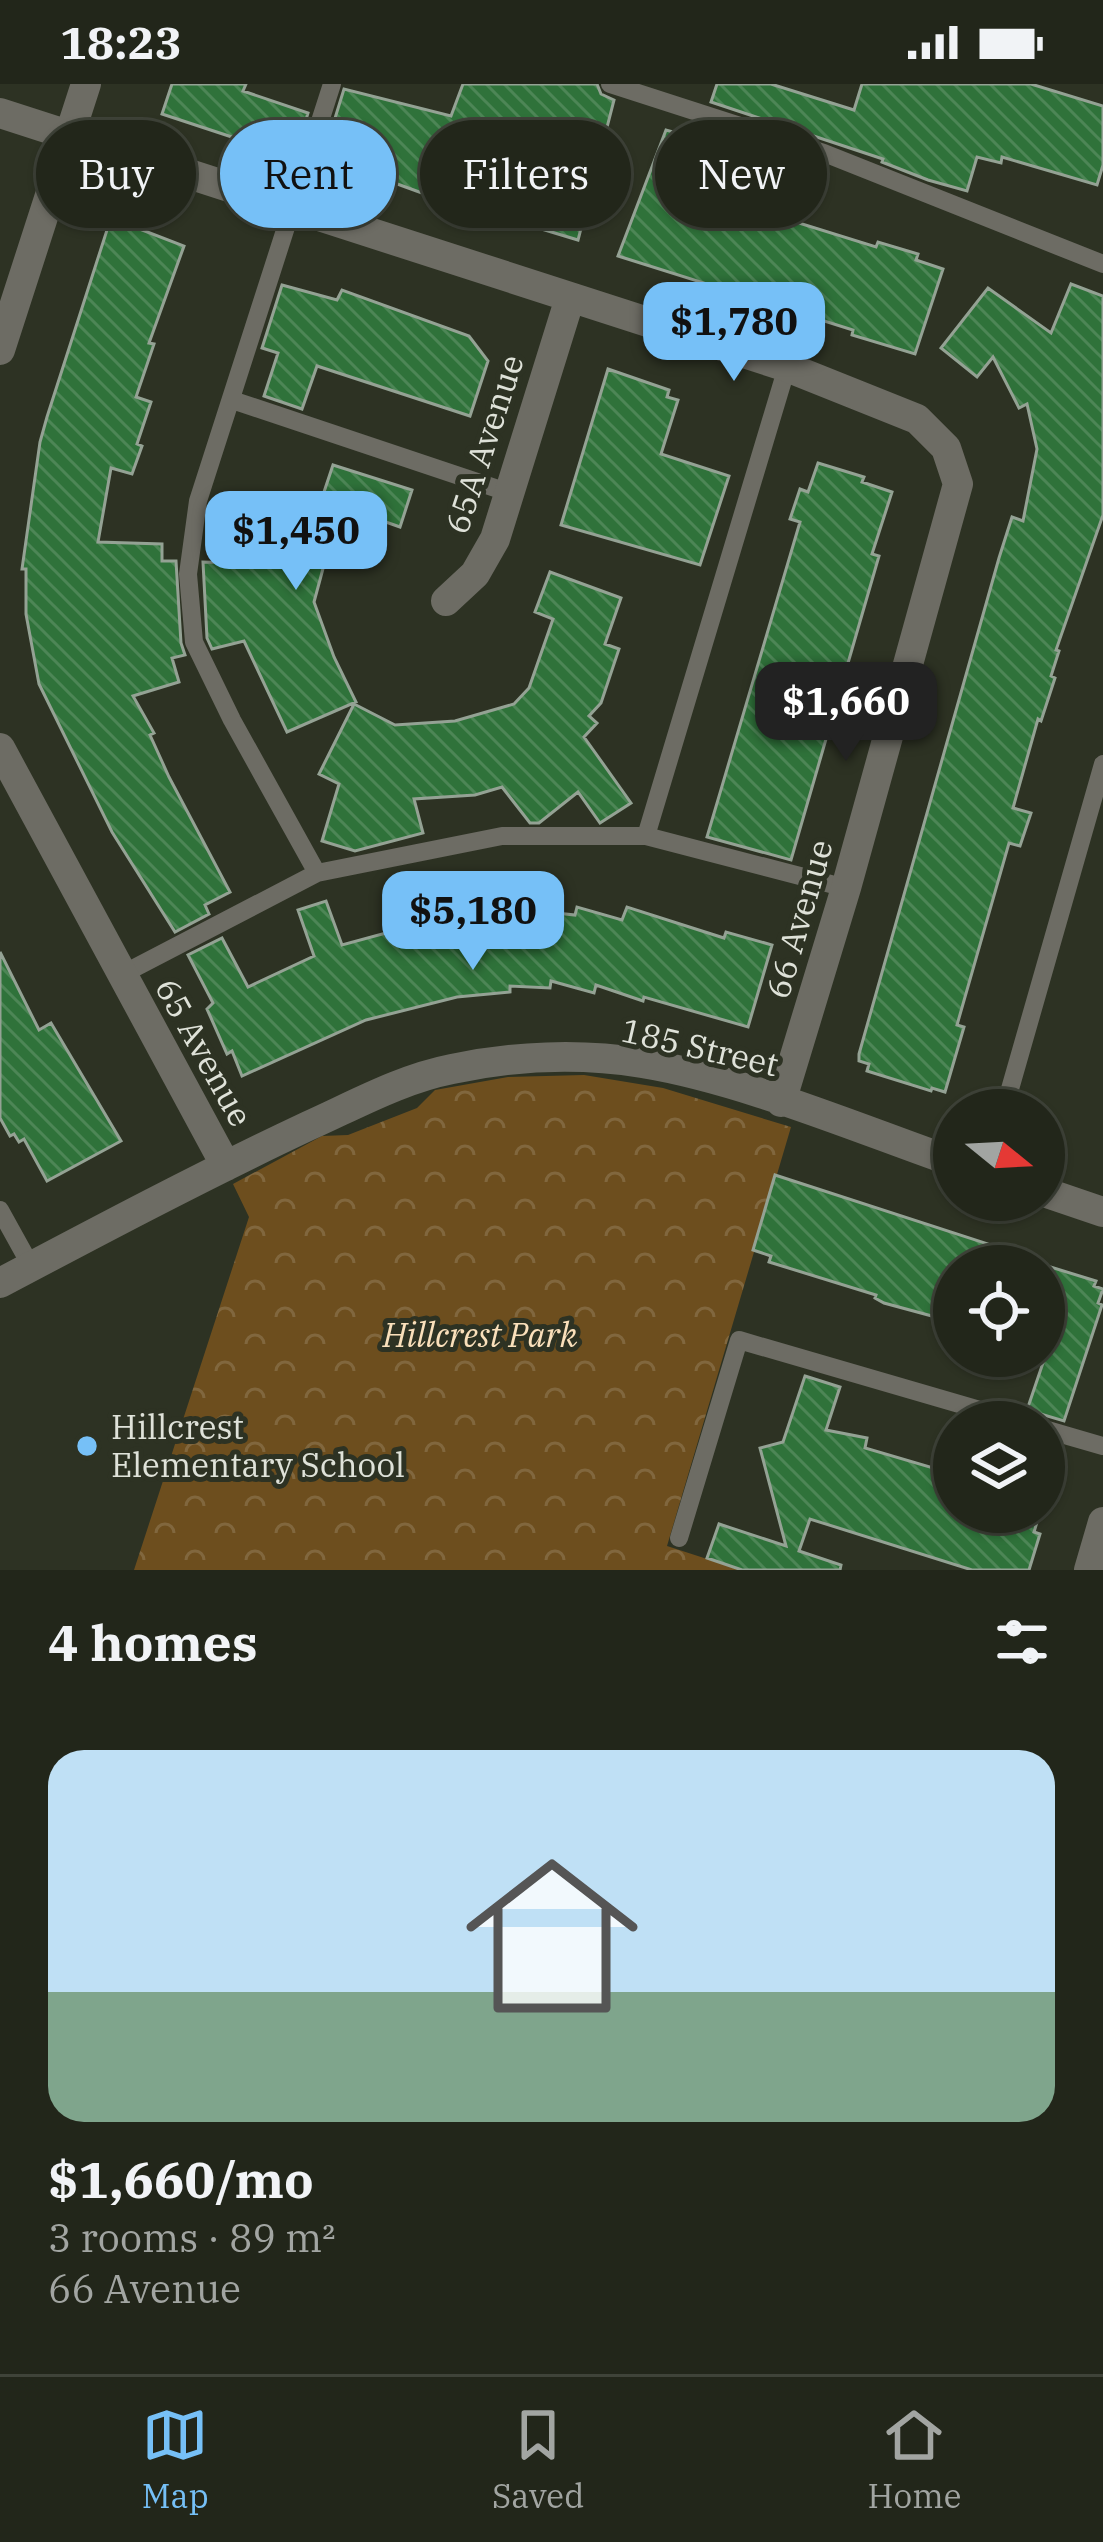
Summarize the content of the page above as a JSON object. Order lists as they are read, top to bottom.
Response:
{
  "streets": {
    "street": [
      "65A Avenue",
      "66 Avenue",
      "185 Street",
      "65 Avenue"
    ]
  },
  "crossings": [
    ["66 Avenue", "185 Street"],
    ["185 Street", "65 Avenue"]
  ],
  "parks": ["Hillcrest Park"],
  "places": ["Hillcrest Elementary School"],
  "north": "right",
  "page": {
    "status": "18:23",
    "chip": [
      "Buy",
      "Rent",
      "Filters",
      "New"
    ],
    "price": [
      "$1,780",
      "$1,450",
      "$1,660",
      "$5,180"
    ],
    "heading": "4 homes",
    "list": [
      {
        "name": "$1,660/mo",
        "note": "3 rooms · 89 m² · 66 Avenue"
      }
    ],
    "tabs": ["Map", "Saved", "Home"]
  }
}
